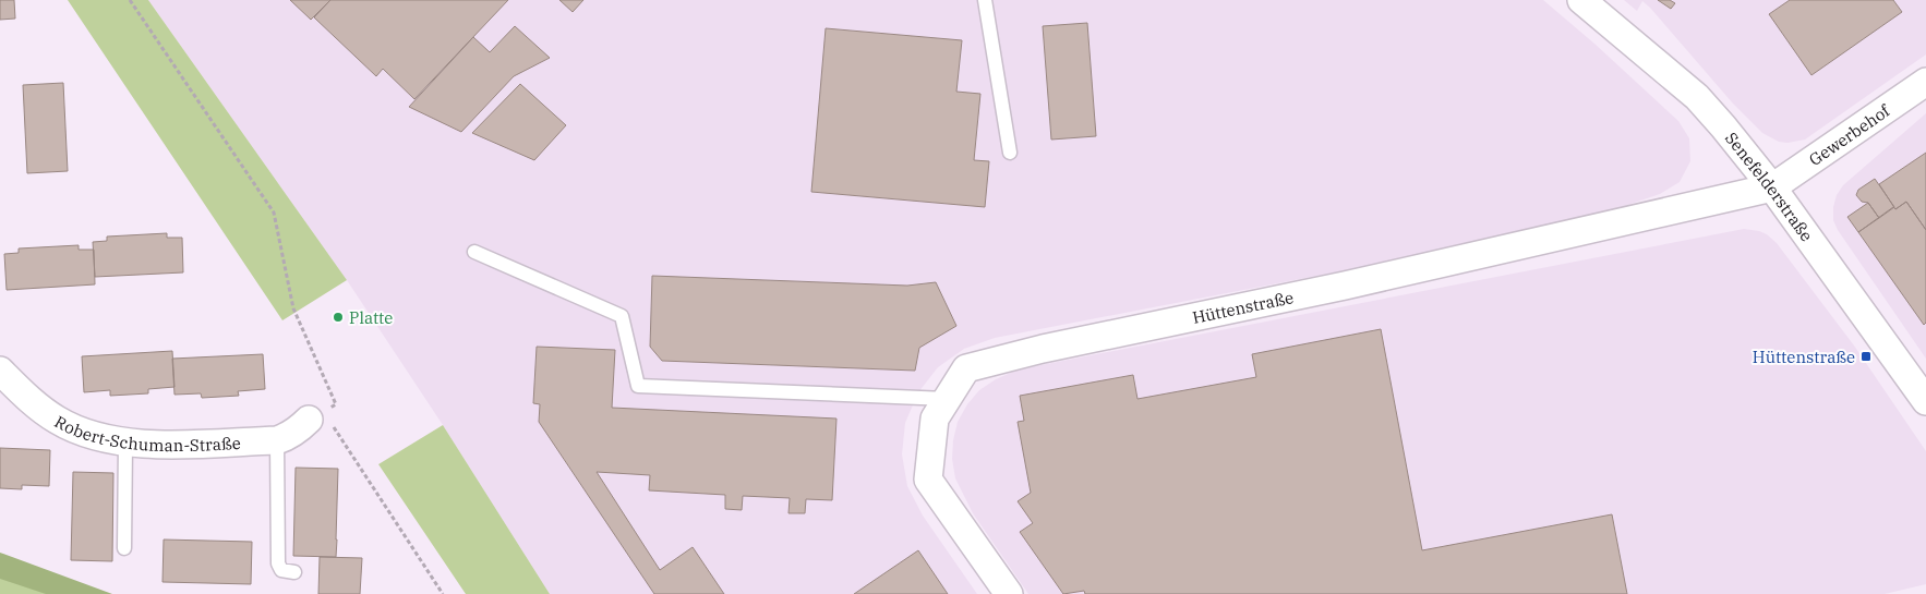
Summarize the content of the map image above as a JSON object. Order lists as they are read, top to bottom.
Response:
{
  "streets": {
    "street": [
      "Gewerbehof",
      "Senefelderstraße",
      "Hüttenstraße",
      "Robert-Schuman-Straße"
    ]
  },
  "crossings": [
    ["Gewerbehof", "Senefelderstraße"],
    ["Gewerbehof", "Hüttenstraße"],
    ["Senefelderstraße", "Hüttenstraße"]
  ],
  "places": {
    "other": ["Platte"],
    "transit": ["Hüttenstraße"]
  }
}
